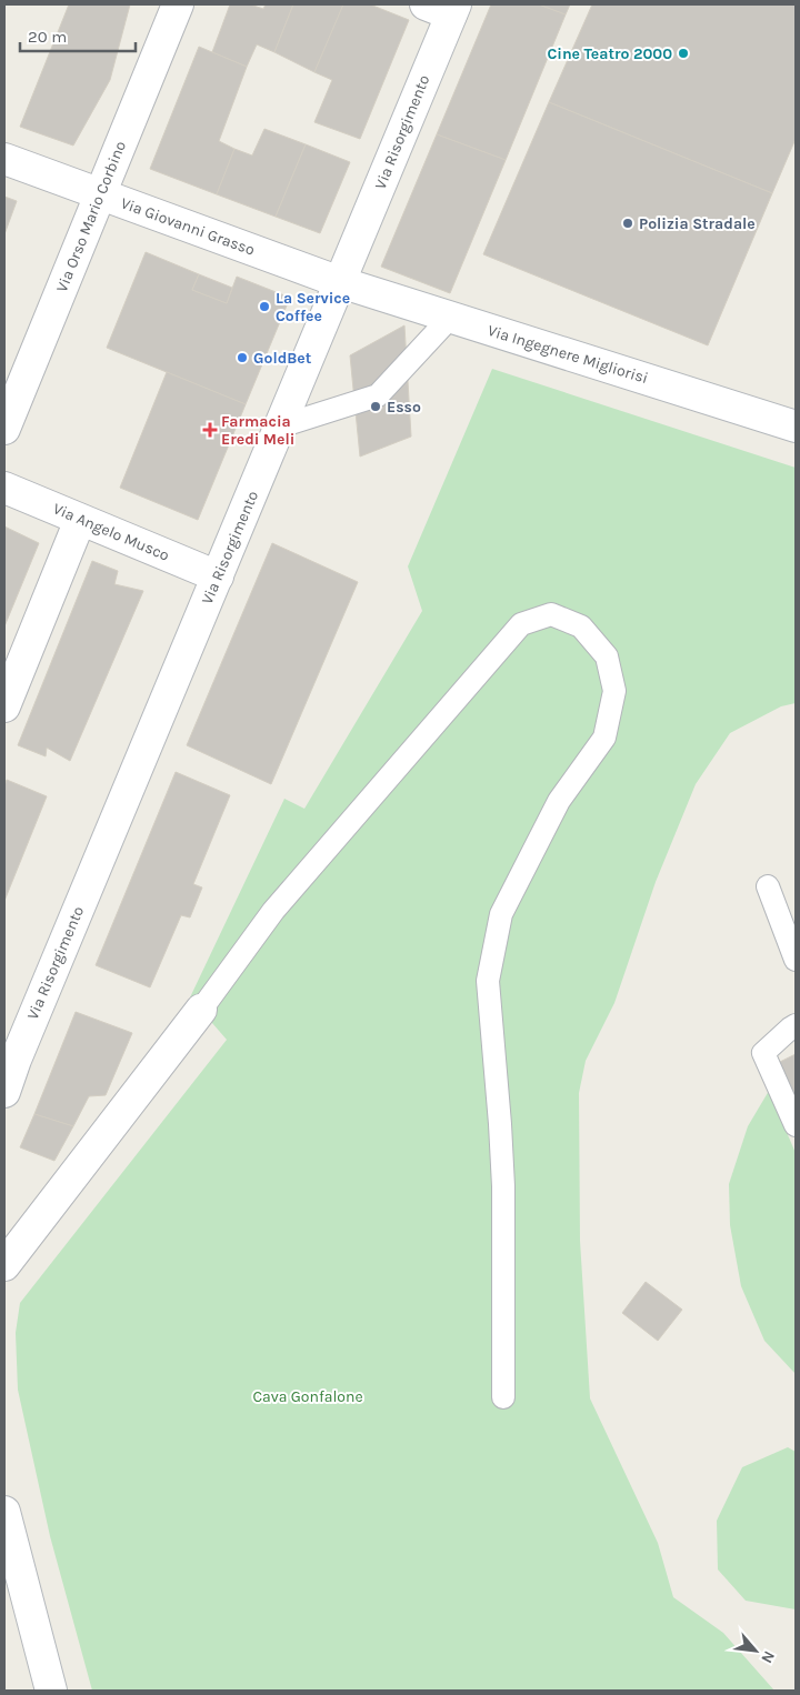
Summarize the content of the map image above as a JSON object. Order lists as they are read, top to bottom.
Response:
{
  "streets": {
    "street": [
      "Via Risorgimento",
      "Via Orso Mario Corbino",
      "Via Giovanni Grasso",
      "Via Ingegnere Migliorisi",
      "Via Angelo Musco"
    ]
  },
  "crossings": [
    ["Via Risorgimento", "Via Giovanni Grasso"],
    ["Via Risorgimento", "Via Ingegnere Migliorisi"],
    ["Via Risorgimento", "Via Angelo Musco"],
    ["Via Orso Mario Corbino", "Via Giovanni Grasso"],
    ["Via Giovanni Grasso", "Via Ingegnere Migliorisi"]
  ],
  "parks": ["Cava Gonfalone"],
  "places": {
    "other": [
      "Cine Teatro 2000",
      "Polizia Stradale",
      "La Service Coffee",
      "GoldBet",
      "Esso"
    ],
    "health": ["Farmacia Eredi Meli"]
  },
  "scale_bar": "20 m",
  "north": "bottom right"
}
